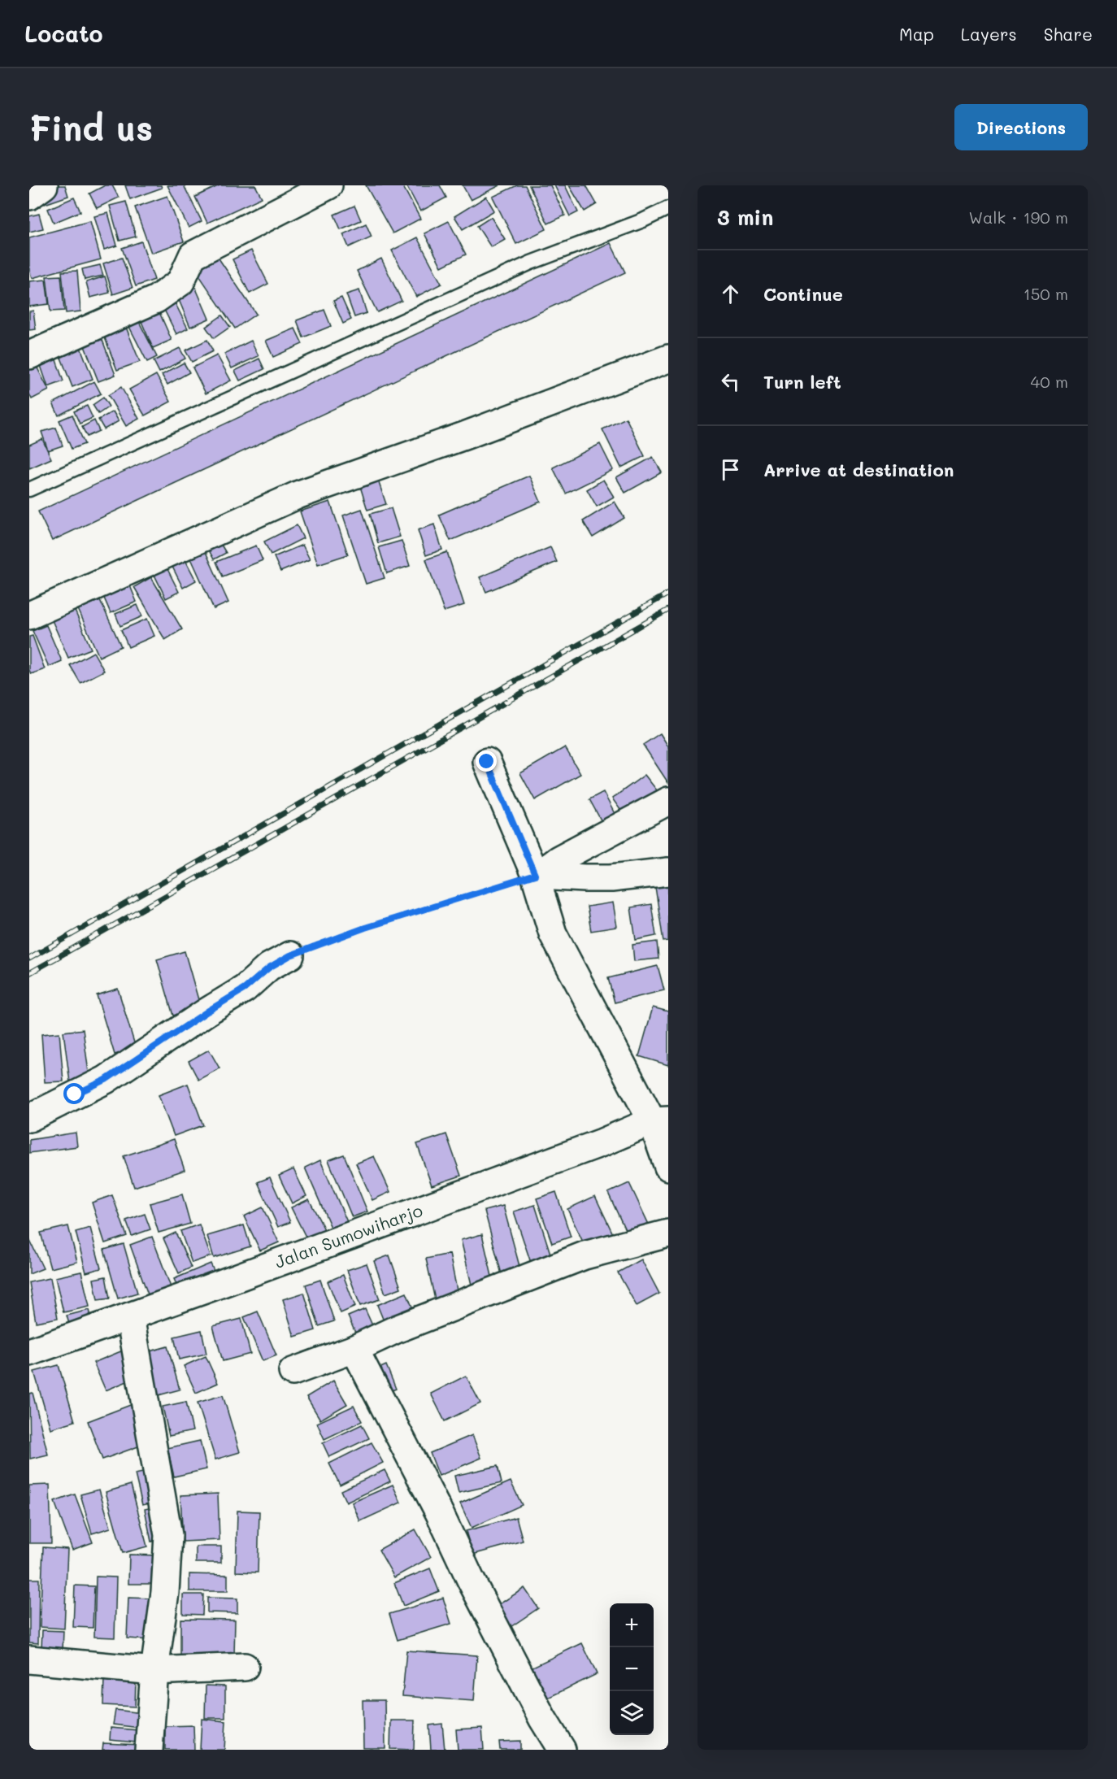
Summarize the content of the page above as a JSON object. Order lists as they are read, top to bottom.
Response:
{
  "streets": {
    "street": ["Jalan Sumowiharjo"]
  },
  "page": {
    "header": "Locato",
    "nav": ["Map", "Layers", "Share"],
    "buttons": "Directions",
    "title": "Find us",
    "heading": ["3 min", "Walk · 190 m"],
    "list": [
      ["Continue", "150 m"],
      ["Turn left", "40 m"],
      "Arrive at destination"
    ],
    "map_buttons": ["+", "−"]
  }
}
